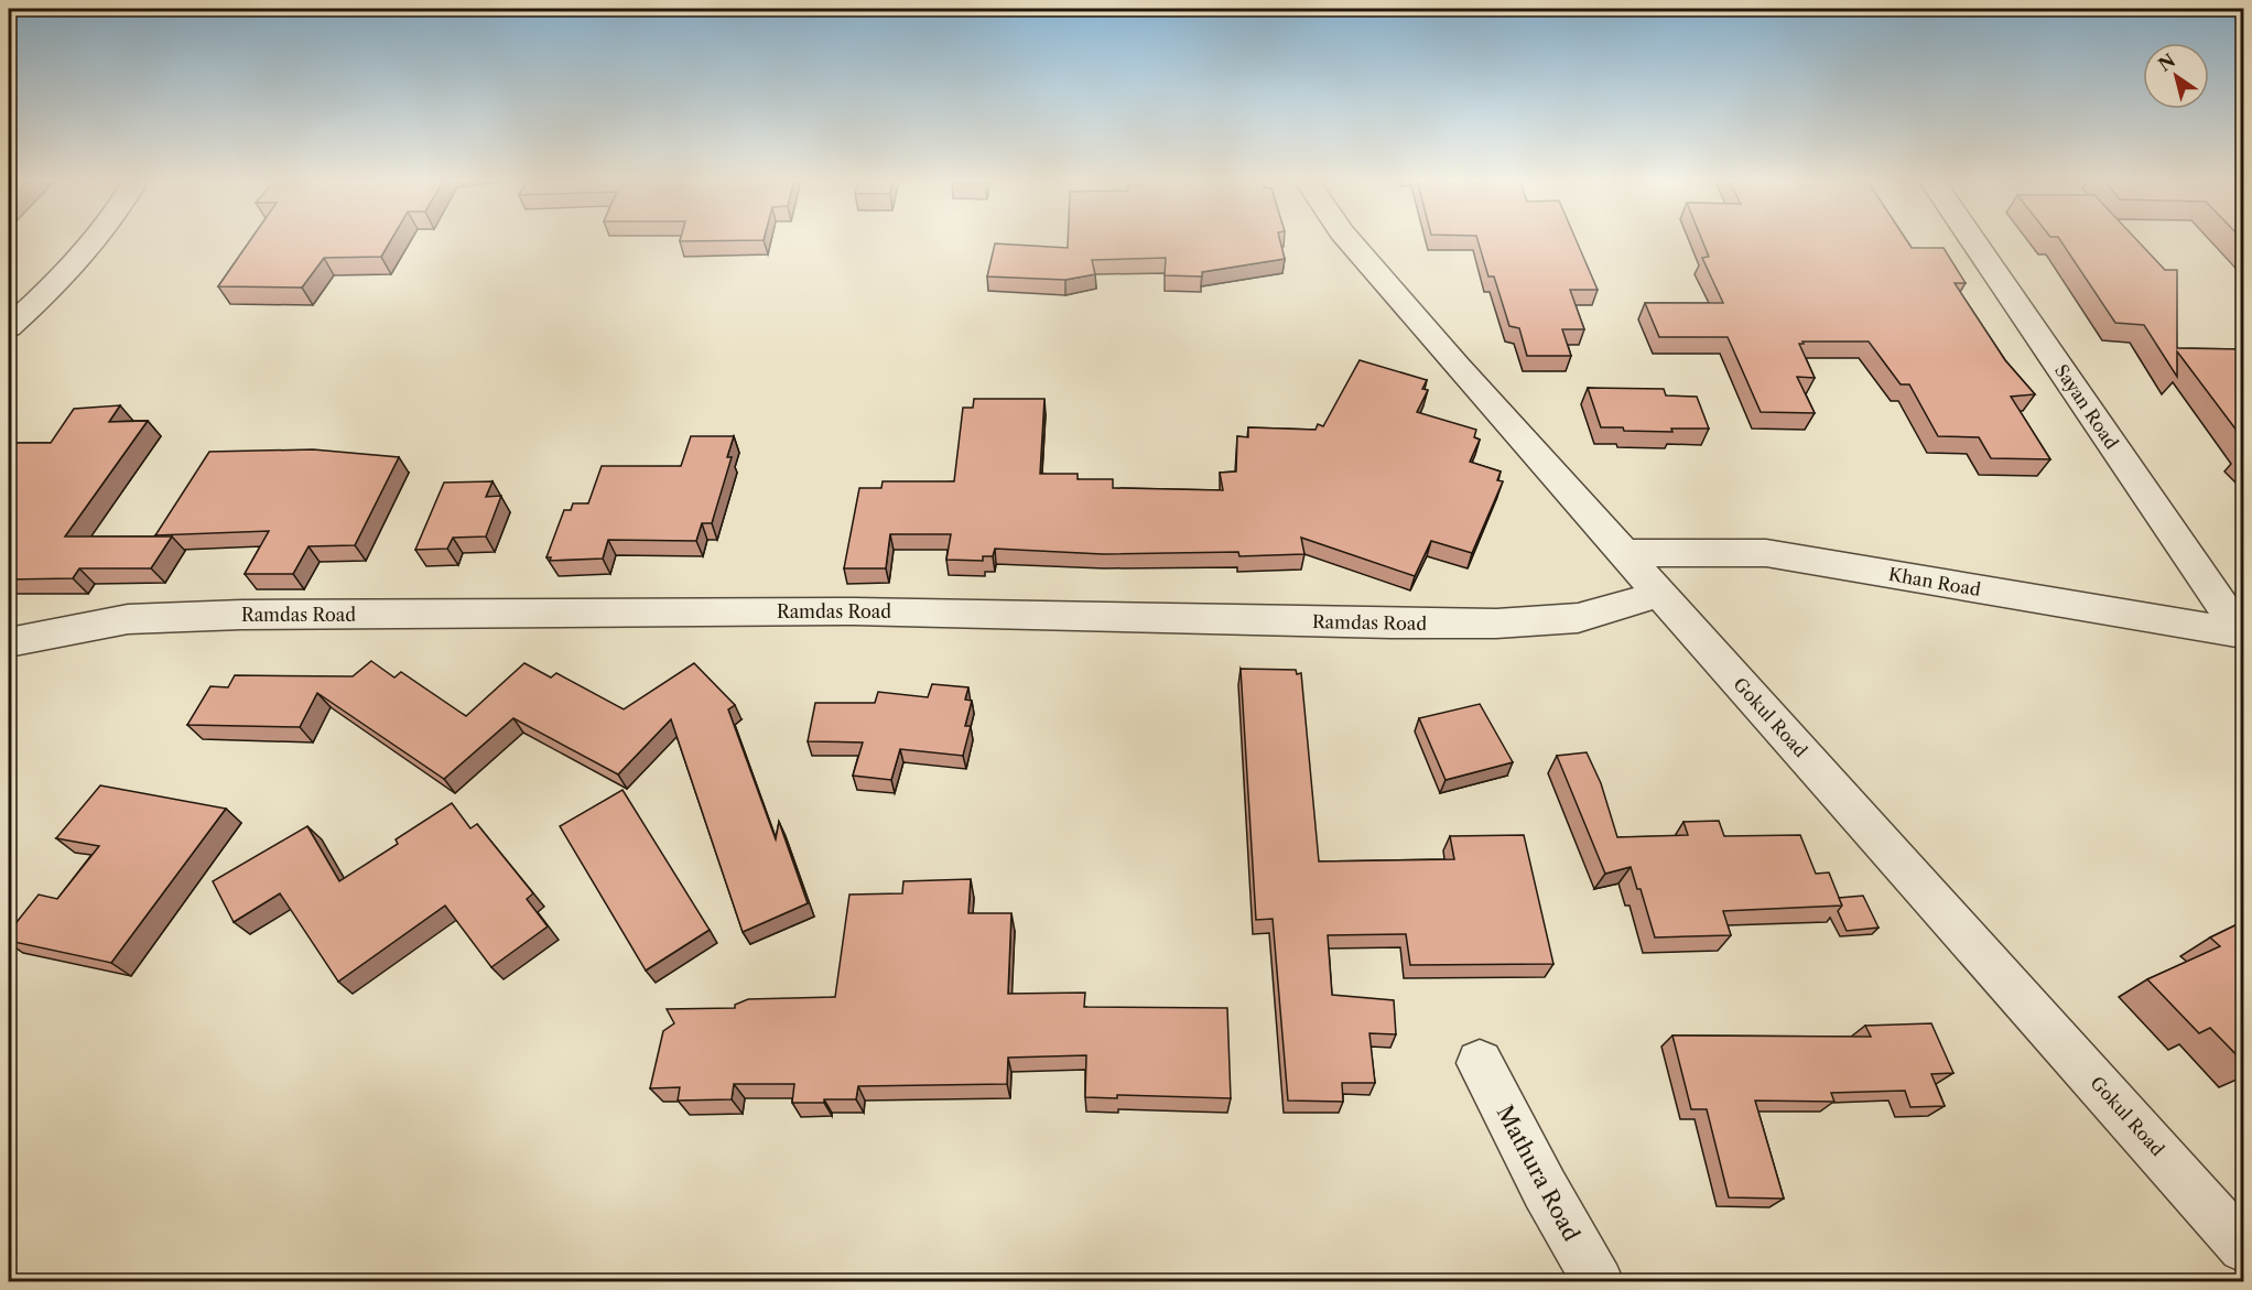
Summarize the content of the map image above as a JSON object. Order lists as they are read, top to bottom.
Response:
{
  "streets": {
    "street": [
      "Sayan Road",
      "Khan Road",
      "Ramdas Road",
      "Gokul Road",
      "Mathura Road"
    ]
  },
  "crossings": [
    ["Sayan Road", "Khan Road"],
    ["Khan Road", "Gokul Road"],
    ["Ramdas Road", "Gokul Road"]
  ],
  "north": "top left"
}
